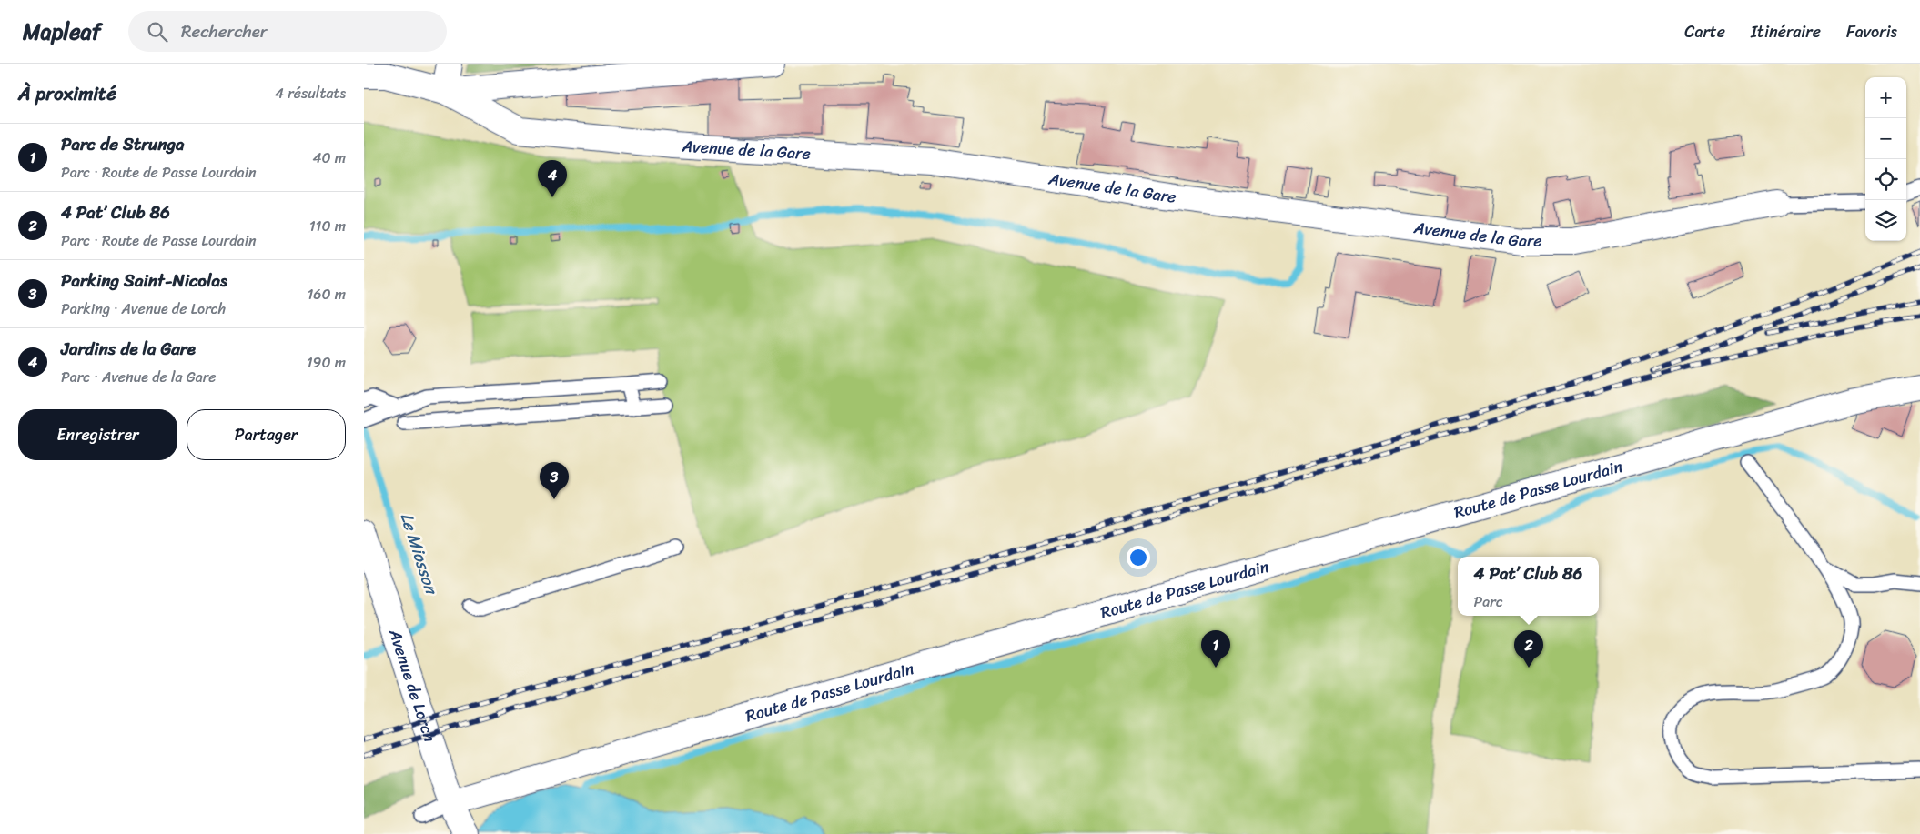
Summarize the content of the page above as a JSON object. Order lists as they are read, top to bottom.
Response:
{
  "streets": {
    "street": ["Avenue de la Gare", "Route de Passe Lourdain", "Avenue de Lorch"]
  },
  "crossings": [
    ["Route de Passe Lourdain", "Avenue de Lorch"]
  ],
  "water": ["Le Miosson"],
  "page": {
    "header": "Mapleaf",
    "search": "Rechercher",
    "nav": ["Carte", "Itinéraire", "Favoris"],
    "heading": ["À proximité", "4 résultats"],
    "map_buttons": ["+", "−"],
    "list": [
      {
        "mark": "1",
        "name": "Parc de Strunga",
        "note": "Parc · Route de Passe Lourdain",
        "value": "40 m"
      },
      {
        "mark": "2",
        "name": "4 Pat’ Club 86",
        "note": "Parc · Route de Passe Lourdain",
        "value": "110 m"
      },
      {
        "mark": "3",
        "name": "Parking Saint-Nicolas",
        "note": "Parking · Avenue de Lorch",
        "value": "160 m"
      },
      {
        "mark": "4",
        "name": "Jardins de la Gare",
        "note": "Parc · Avenue de la Gare",
        "value": "190 m"
      }
    ],
    "pins": [
      "4",
      "3",
      "1",
      "2"
    ],
    "buttons": ["Enregistrer", "Partager"],
    "popup": ["4 Pat’ Club 86", "Parc"]
  }
}
